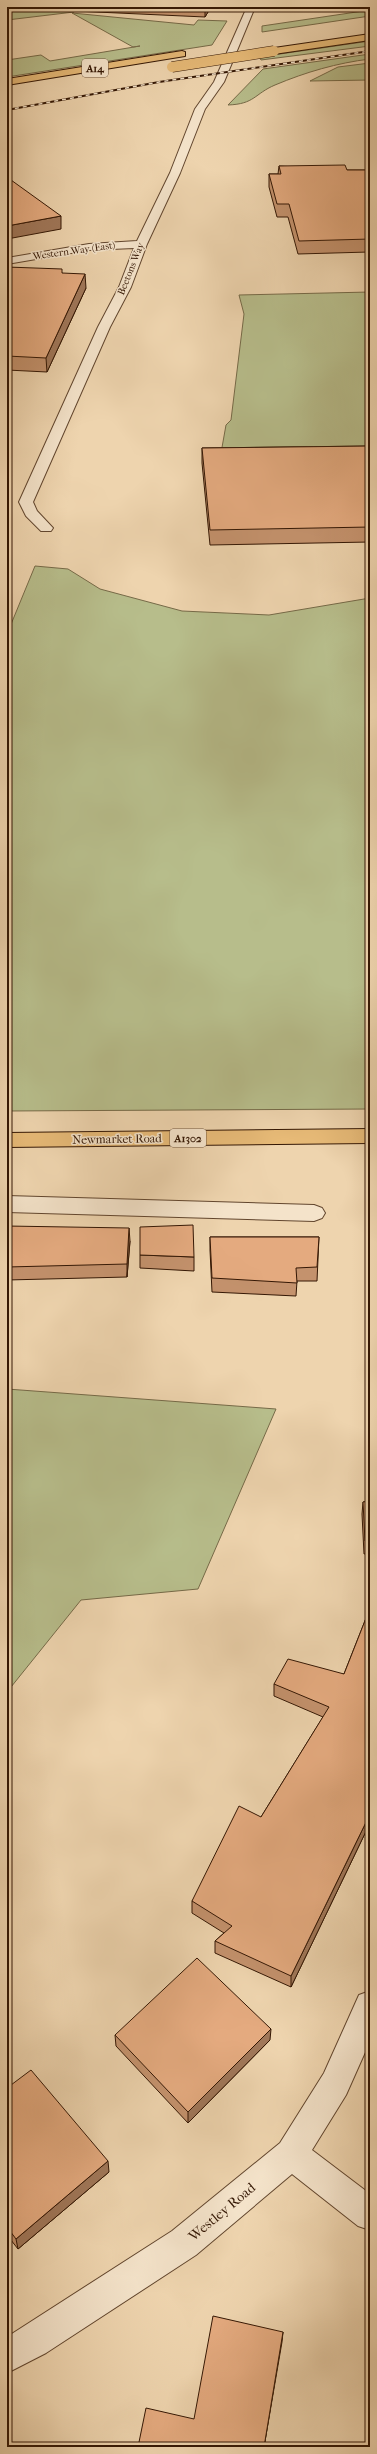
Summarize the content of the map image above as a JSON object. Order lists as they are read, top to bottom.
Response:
{
  "streets": {
    "main road": ["A14", "A1302", "Newmarket Road"],
    "street": ["Western Way (East)", "Beetons Way", "Westley Road"]
  },
  "crossings": [
    ["Western Way (East)", "Beetons Way"]
  ]
}
